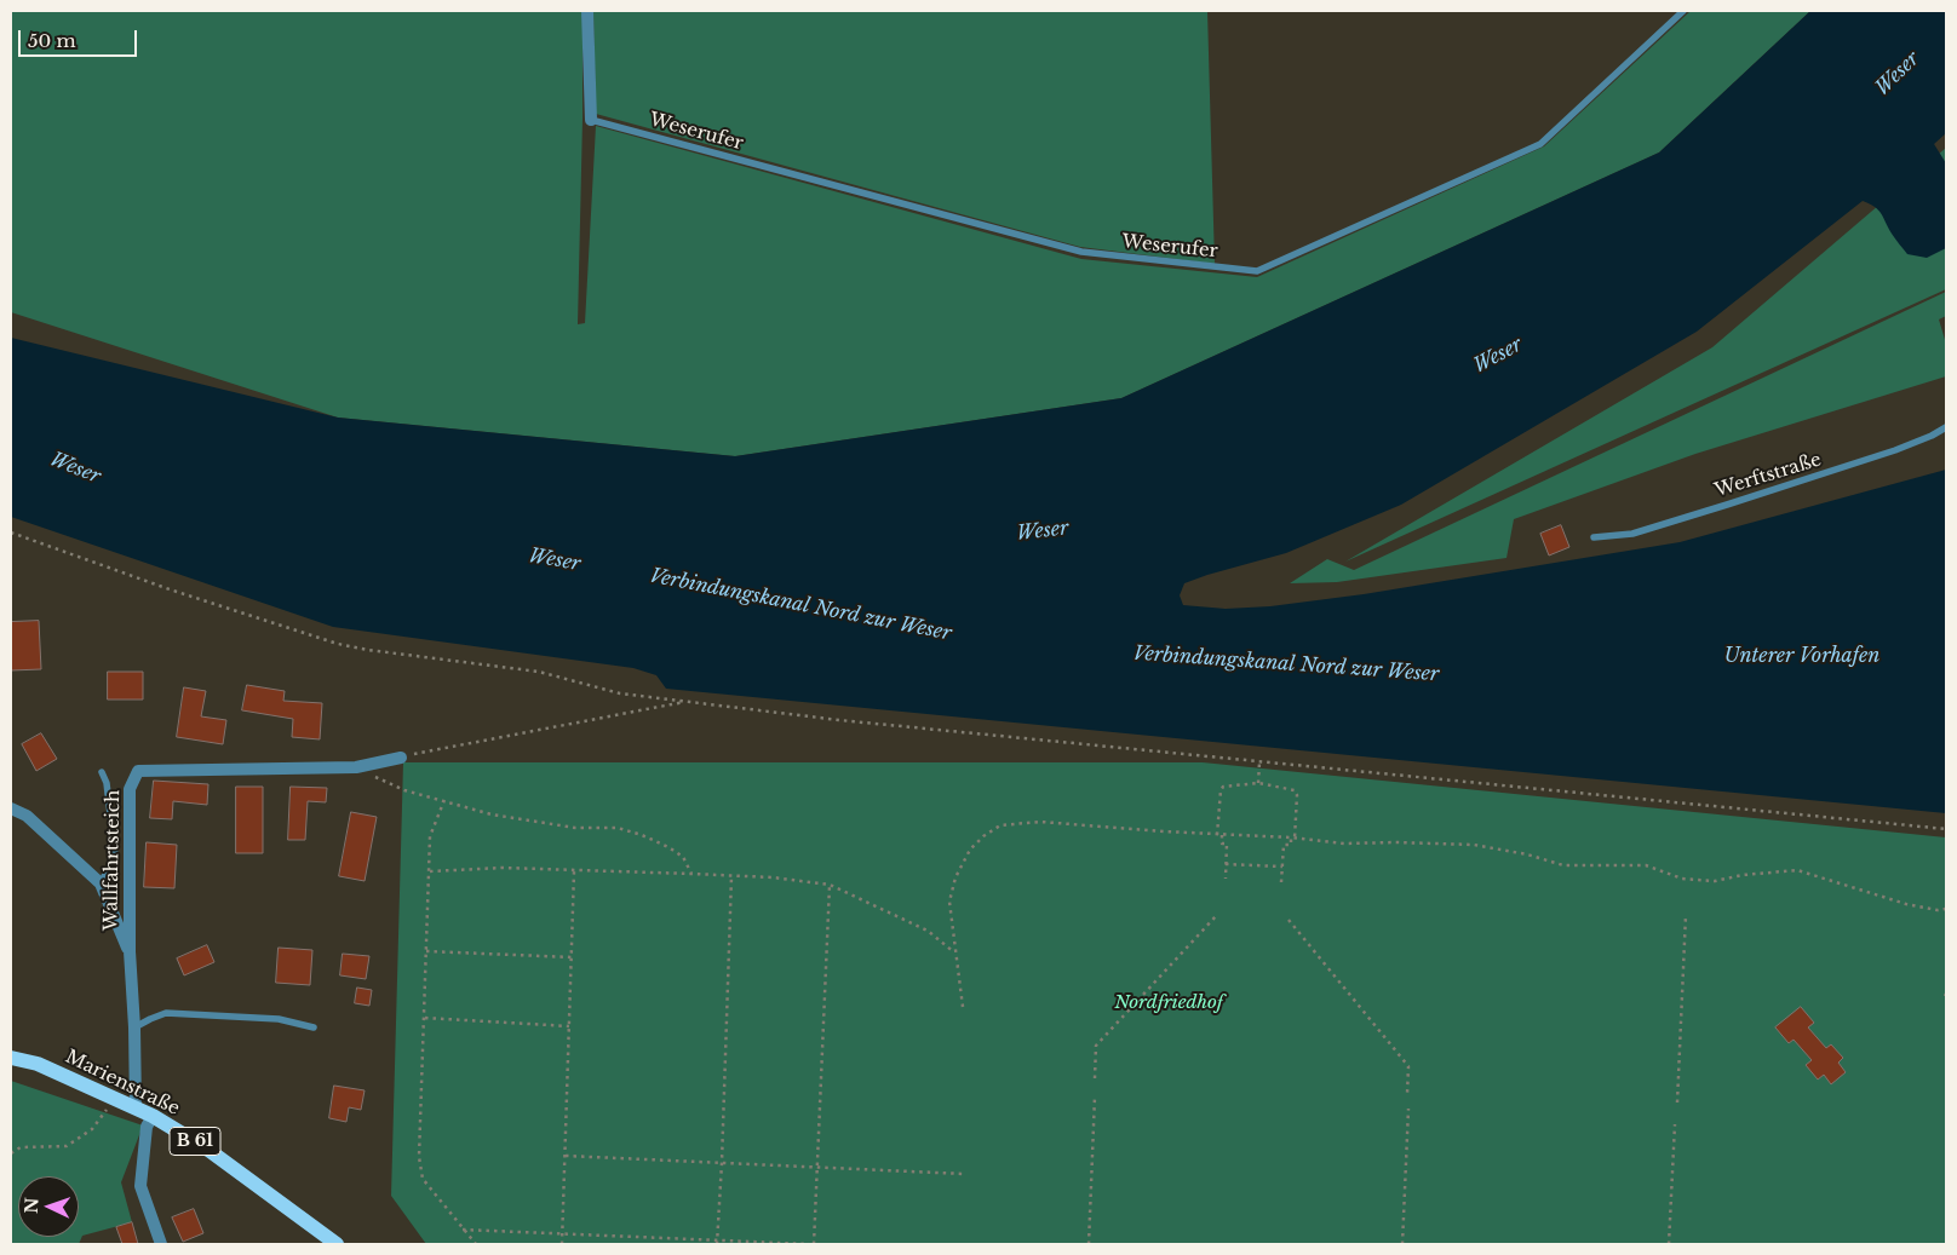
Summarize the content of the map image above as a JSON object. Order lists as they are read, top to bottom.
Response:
{
  "streets": {
    "main road": ["Marienstraße", "B 61"],
    "street": ["Wallfahrtsteich"],
    "lane": ["Weserufer", "Werftstraße"]
  },
  "crossings": [
    ["Wallfahrtsteich", "Marienstraße"]
  ],
  "water": ["Weser", "Verbindungskanal Nord zur Weser", "Unterer Vorhafen"],
  "parks": ["Nordfriedhof"],
  "scale_bar": "50 m",
  "north": "left"
}
